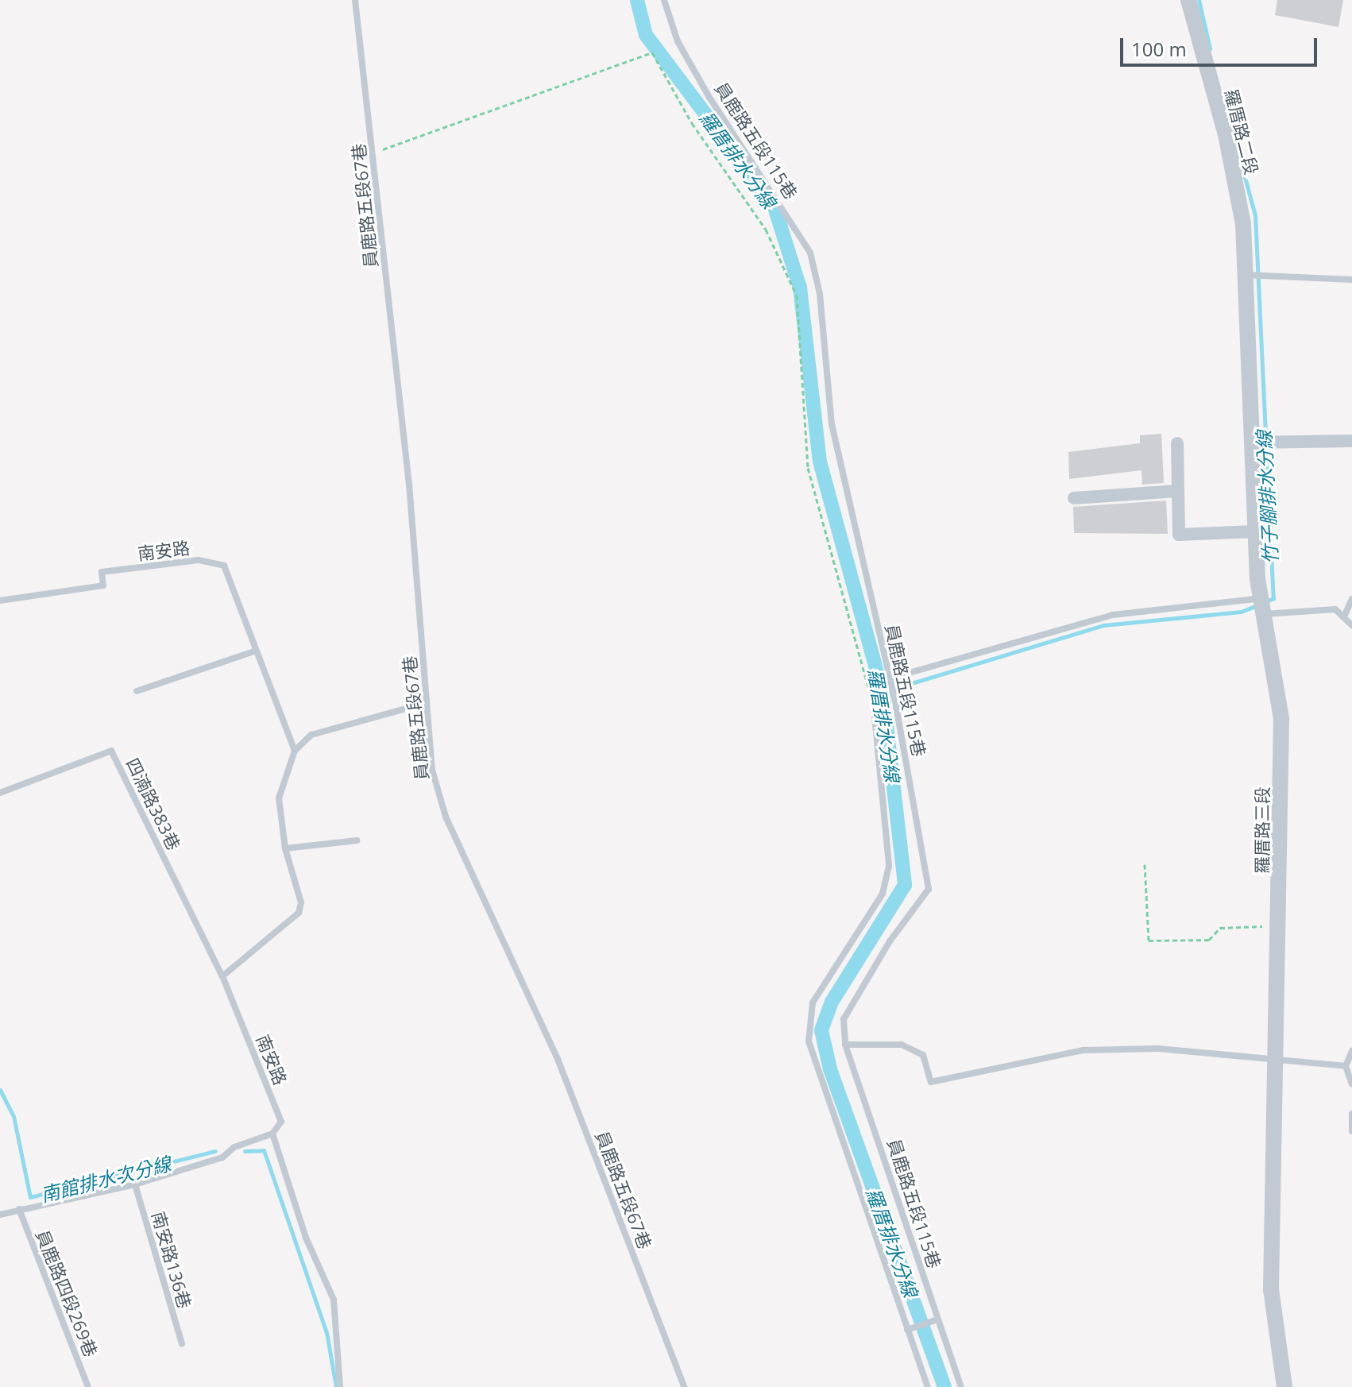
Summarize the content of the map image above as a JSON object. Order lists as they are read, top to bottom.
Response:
{
  "streets": {
    "street": ["羅厝路二段", "羅厝路三段"],
    "lane": [
      "員鹿路五段115巷",
      "員鹿路五段67巷",
      "南安路",
      "四湳路383巷",
      "南安路136巷",
      "員鹿路四段269巷"
    ]
  },
  "crossings": [
    ["羅厝路二段", "羅厝路三段"],
    ["南安路", "四湳路383巷"]
  ],
  "water": ["羅厝排水分線", "竹子腳排水分線", "南館排水次分線"],
  "scale_bar": "100 m"
}
